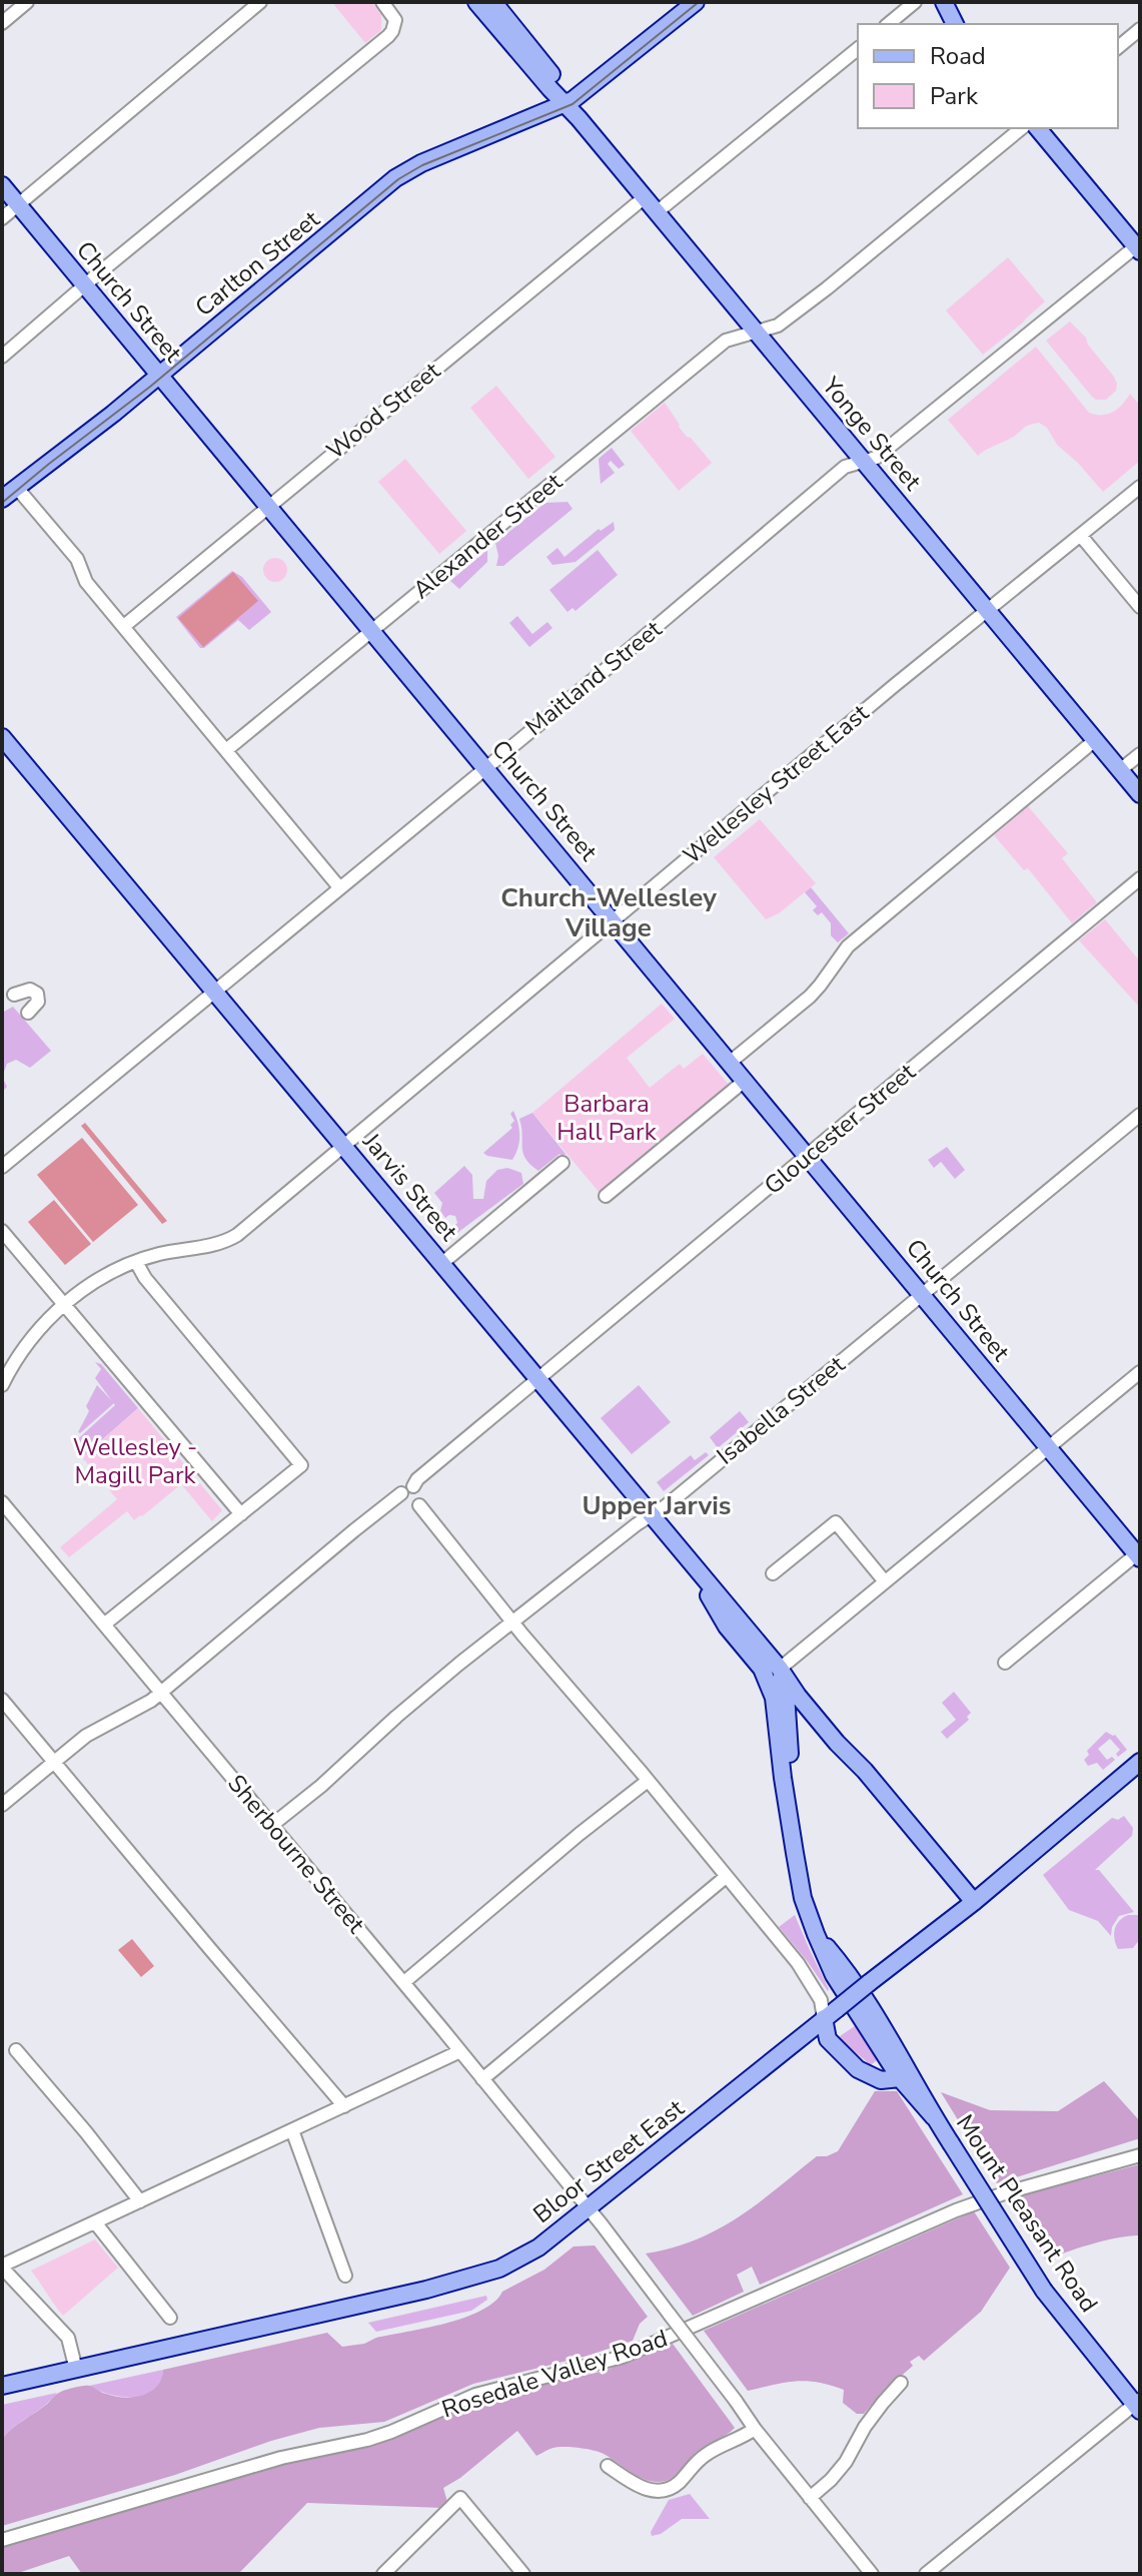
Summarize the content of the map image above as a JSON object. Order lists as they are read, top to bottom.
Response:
{
  "streets": {
    "main road": [
      "Carlton Street",
      "Church Street",
      "Yonge Street",
      "Jarvis Street",
      "Bloor Street East",
      "Mount Pleasant Road"
    ],
    "street": [
      "Wood Street",
      "Alexander Street",
      "Maitland Street",
      "Wellesley Street East",
      "Gloucester Street",
      "Isabella Street",
      "Sherbourne Street",
      "Rosedale Valley Road"
    ]
  },
  "crossings": [
    ["Carlton Street", "Church Street"],
    ["Carlton Street", "Yonge Street"],
    ["Church Street", "Wood Street"],
    ["Church Street", "Alexander Street"],
    ["Church Street", "Maitland Street"],
    ["Church Street", "Wellesley Street East"],
    ["Church Street", "Gloucester Street"],
    ["Church Street", "Isabella Street"],
    ["Wood Street", "Yonge Street"],
    ["Yonge Street", "Alexander Street"],
    ["Yonge Street", "Maitland Street"],
    ["Yonge Street", "Wellesley Street East"],
    ["Maitland Street", "Jarvis Street"],
    ["Wellesley Street East", "Jarvis Street"],
    ["Gloucester Street", "Jarvis Street"],
    ["Jarvis Street", "Isabella Street"],
    ["Jarvis Street", "Mount Pleasant Road"],
    ["Isabella Street", "Sherbourne Street"],
    ["Sherbourne Street", "Bloor Street East"]
  ],
  "districts": ["Church-Wellesley Village", "Upper Jarvis"],
  "parks": ["Barbara Hall Park", "Wellesley - Magill Park"],
  "legend": ["Road", "Park"]
}
